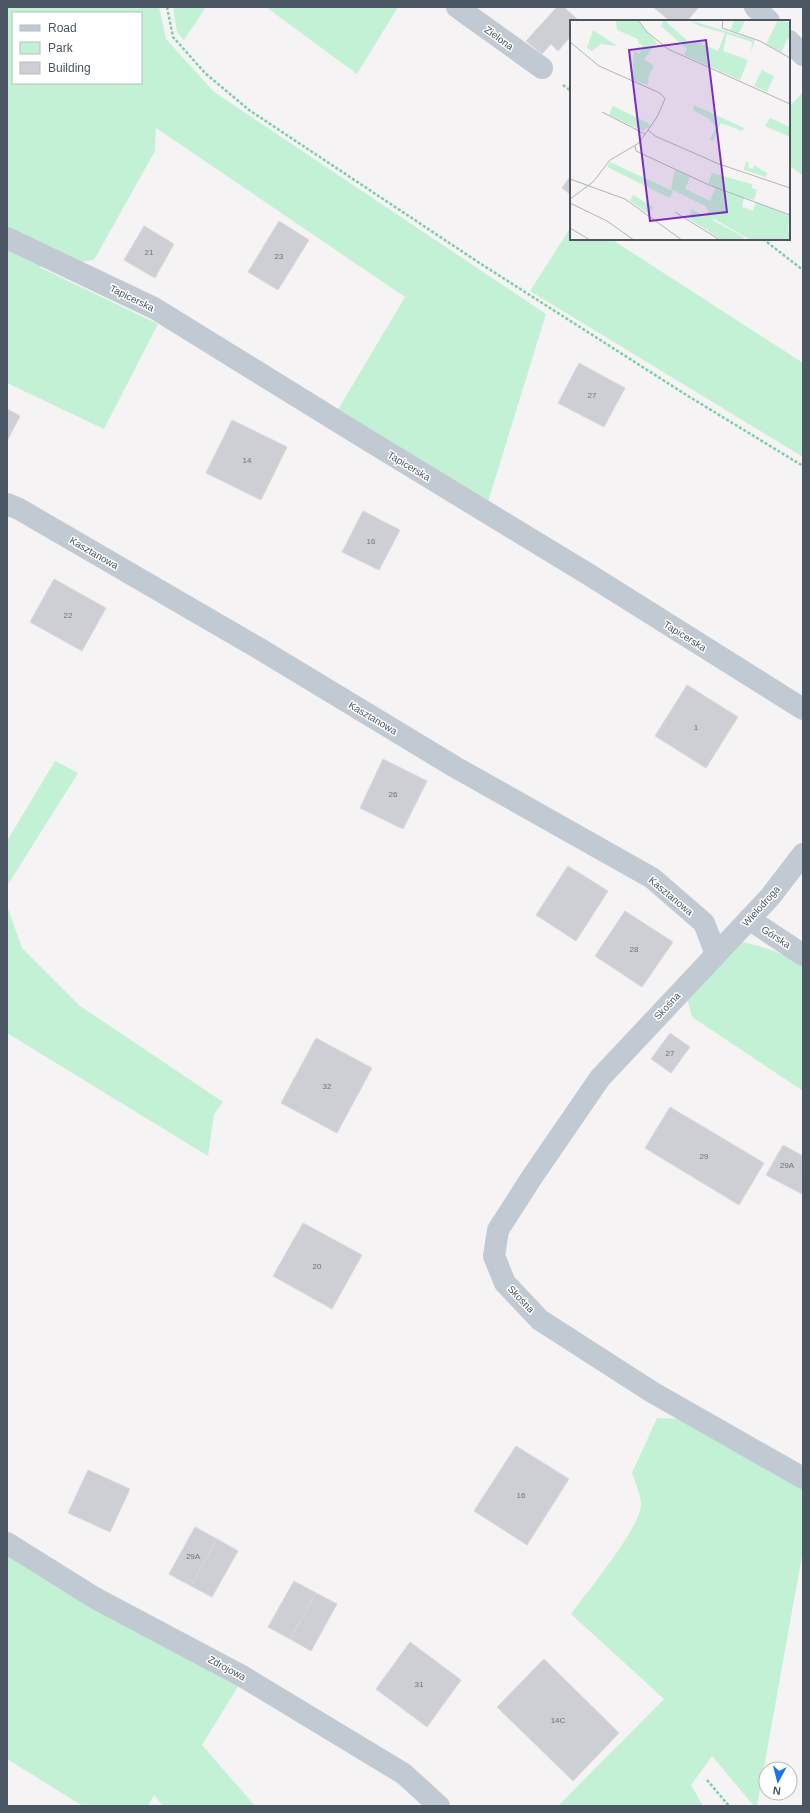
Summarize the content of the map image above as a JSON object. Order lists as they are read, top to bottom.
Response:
{
  "streets": {
    "street": [
      "Zielona",
      "Tapicerska",
      "Kasztanowa",
      "Wielodroga",
      "Górska",
      "Skośna",
      "Zdrojowa"
    ]
  },
  "crossings": [
    ["Kasztanowa", "Wielodroga"],
    ["Kasztanowa", "Skośna"],
    ["Wielodroga", "Górska"],
    ["Wielodroga", "Skośna"]
  ],
  "house_numbers": [
    "21",
    "23",
    "27",
    "14",
    "16",
    "22",
    "1",
    "26",
    "28",
    "27",
    "32",
    "29",
    "29A",
    "20",
    "16",
    "29A",
    "31",
    "14C"
  ],
  "legend": ["Road", "Park", "Building"],
  "north": "bottom"
}
